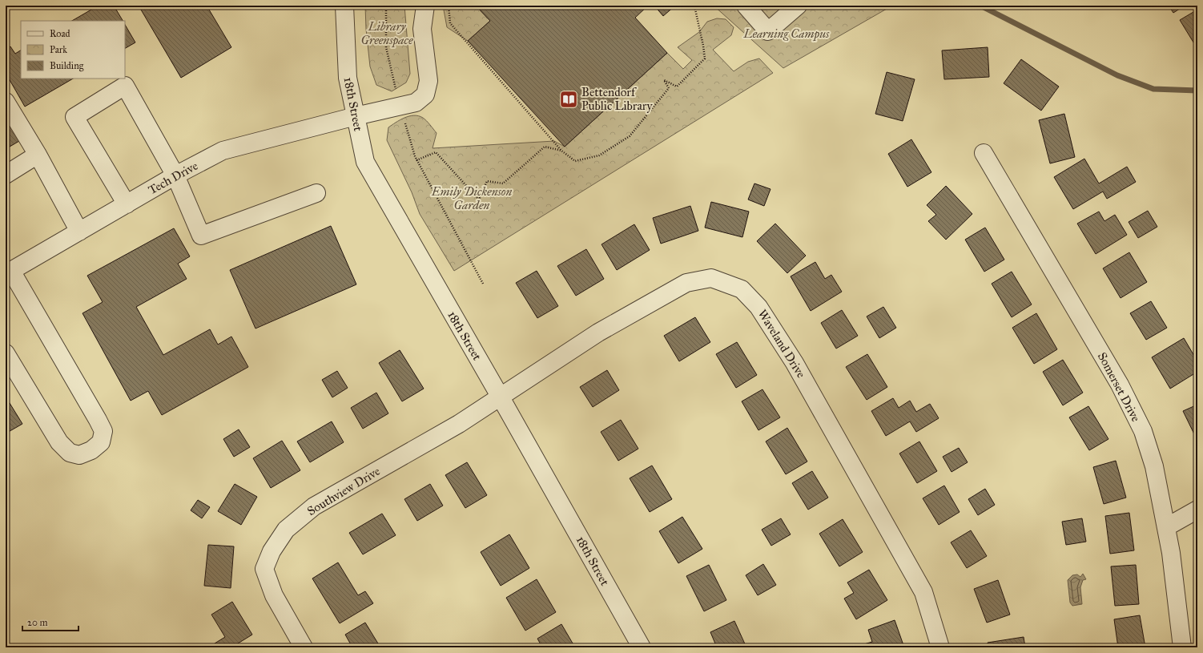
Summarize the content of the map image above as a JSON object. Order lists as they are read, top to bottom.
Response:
{
  "streets": {
    "street": [
      "18th Street",
      "Tech Drive",
      "Waveland Drive",
      "Somerset Drive",
      "Southview Drive"
    ]
  },
  "crossings": [
    ["18th Street", "Tech Drive"],
    ["18th Street", "Waveland Drive"],
    ["18th Street", "Southview Drive"],
    ["Waveland Drive", "Southview Drive"]
  ],
  "parks": ["Library Greenspace", "Learning Campus", "Emily Dickenson Garden"],
  "places": {
    "library": ["Bettendorf Public Library"]
  },
  "legend": ["Road", "Park", "Building"],
  "scale_bar": "20 m"
}
